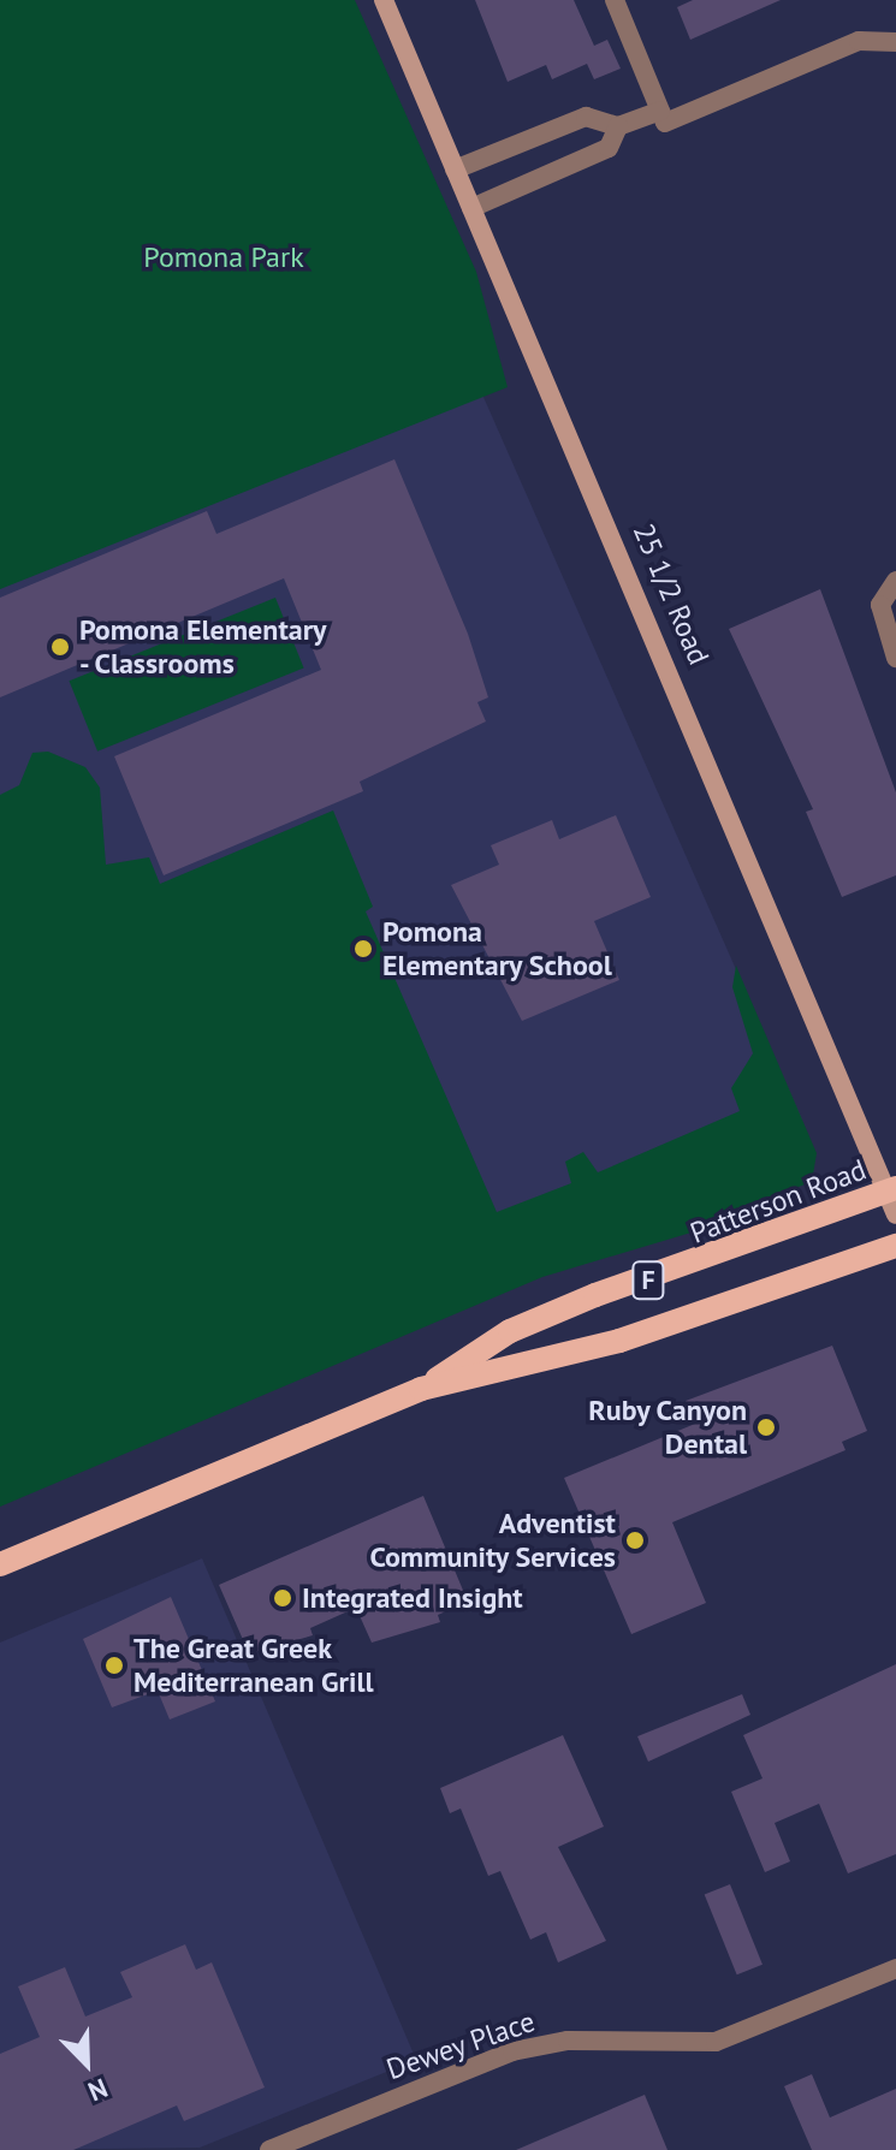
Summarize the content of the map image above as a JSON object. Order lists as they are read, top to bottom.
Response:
{
  "streets": {
    "main road": ["Patterson Road", "F"],
    "street": ["25 1/2 Road", "Dewey Place"]
  },
  "crossings": [
    ["25 1/2 Road", "Patterson Road"]
  ],
  "parks": ["Pomona Park"],
  "places": [
    "Pomona Elementary - Classrooms",
    "Pomona Elementary School",
    "Ruby Canyon Dental",
    "Adventist Community Services",
    "Integrated Insight",
    "The Great Greek Mediterranean Grill"
  ],
  "north": "bottom right"
}
